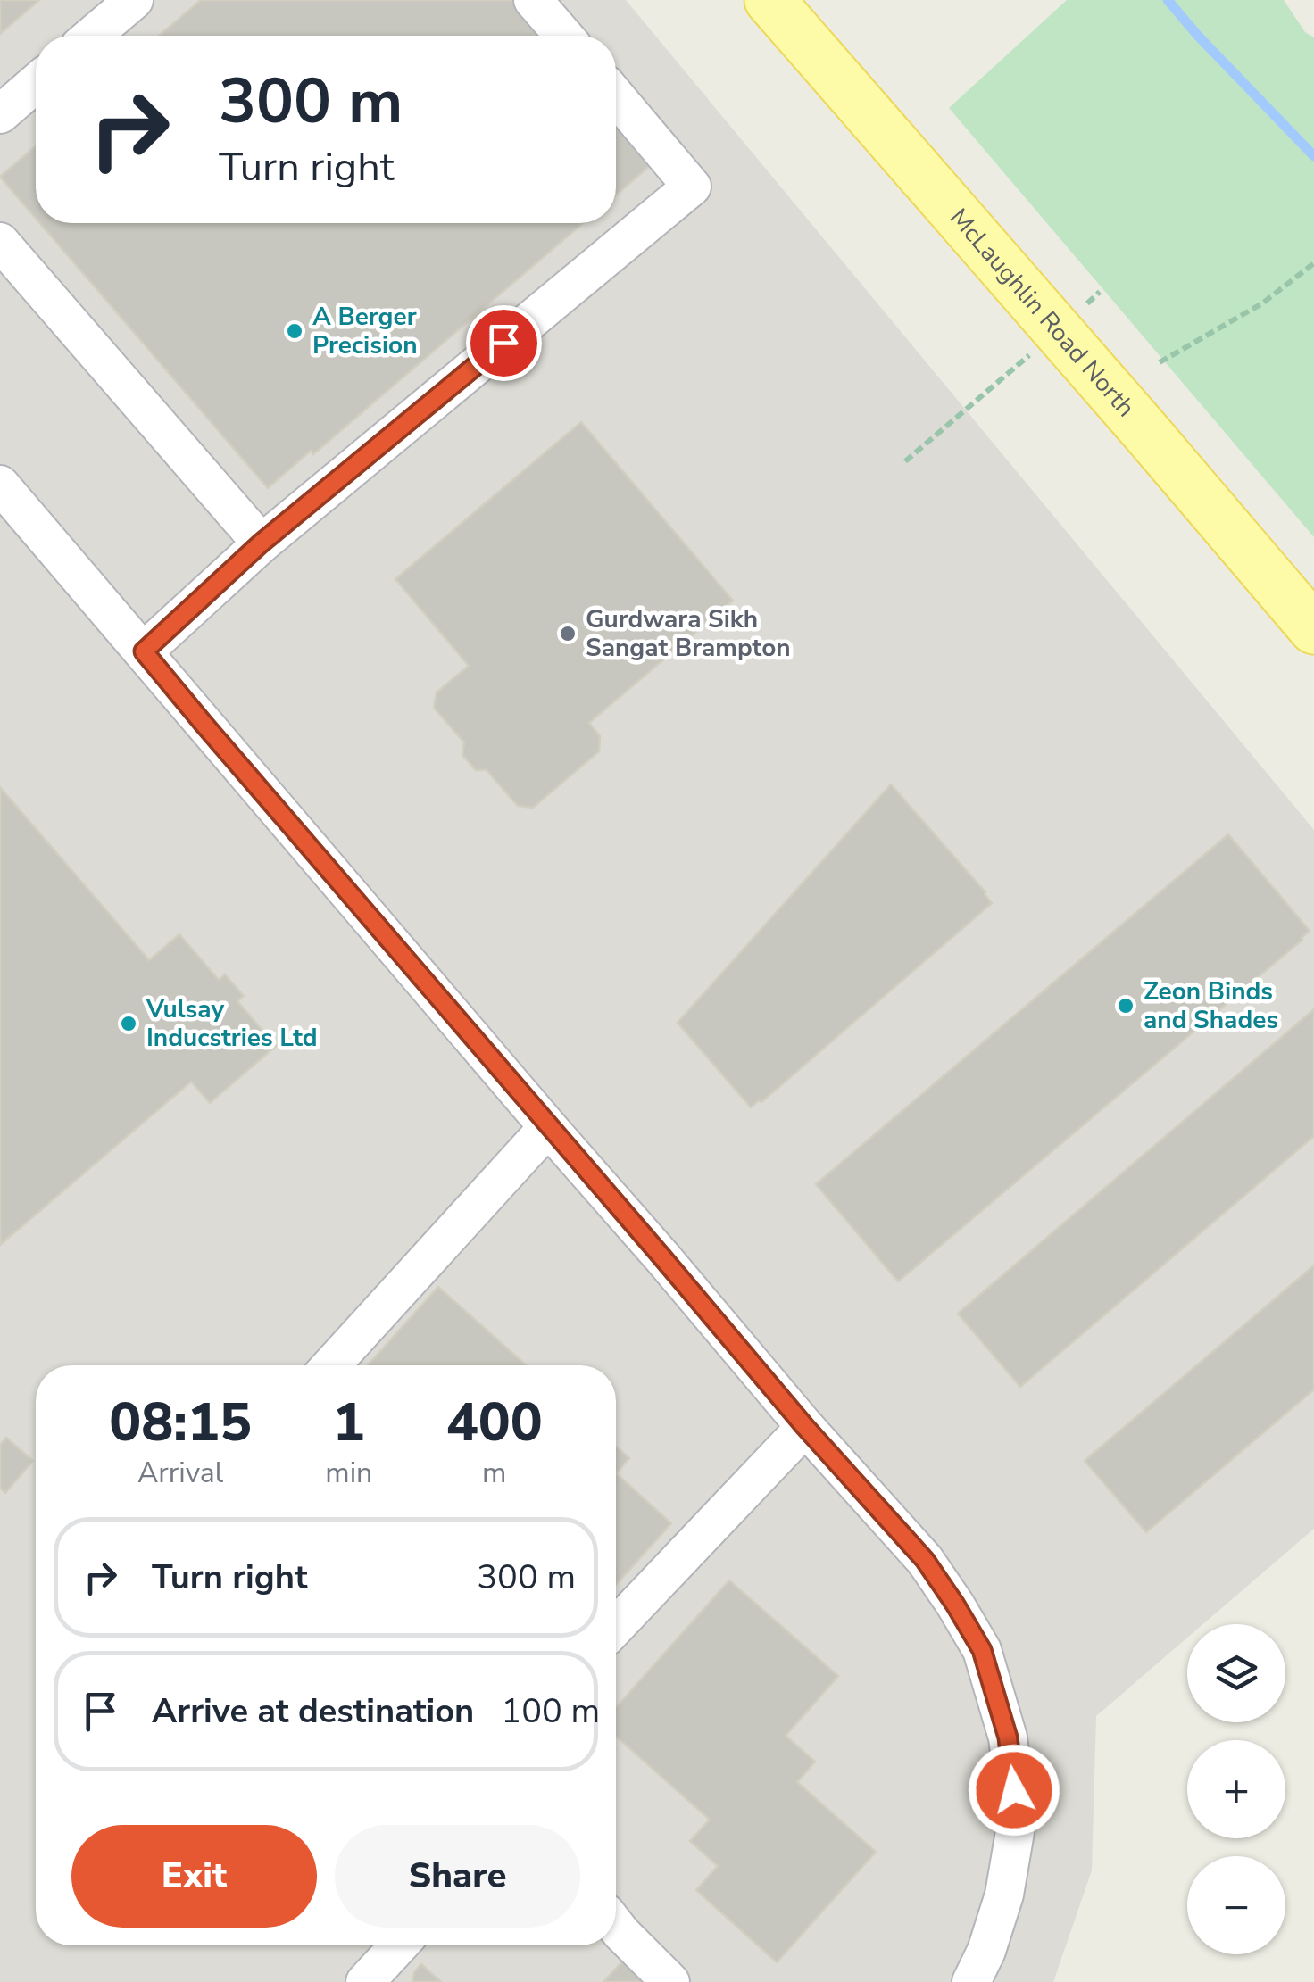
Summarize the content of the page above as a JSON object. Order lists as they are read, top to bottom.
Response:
{
  "streets": {
    "main road": ["McLaughlin Road North"]
  },
  "places": [
    "A Berger Precision",
    "Gurdwara Sikh Sangat Brampton",
    "Zeon Binds and Shades",
    "Vulsay Inducstries Ltd"
  ],
  "page": {
    "turn": ["300 m", "Turn right"],
    "eta": [
      "08:15",
      "Arrival",
      "1",
      "min",
      "400",
      "m"
    ],
    "list": [
      {
        "name": "Turn right",
        "value": "300 m"
      },
      {
        "name": "Arrive at destination",
        "value": "100 m"
      }
    ],
    "map_buttons": ["+", "−"],
    "buttons": ["Exit", "Share"]
  }
}
